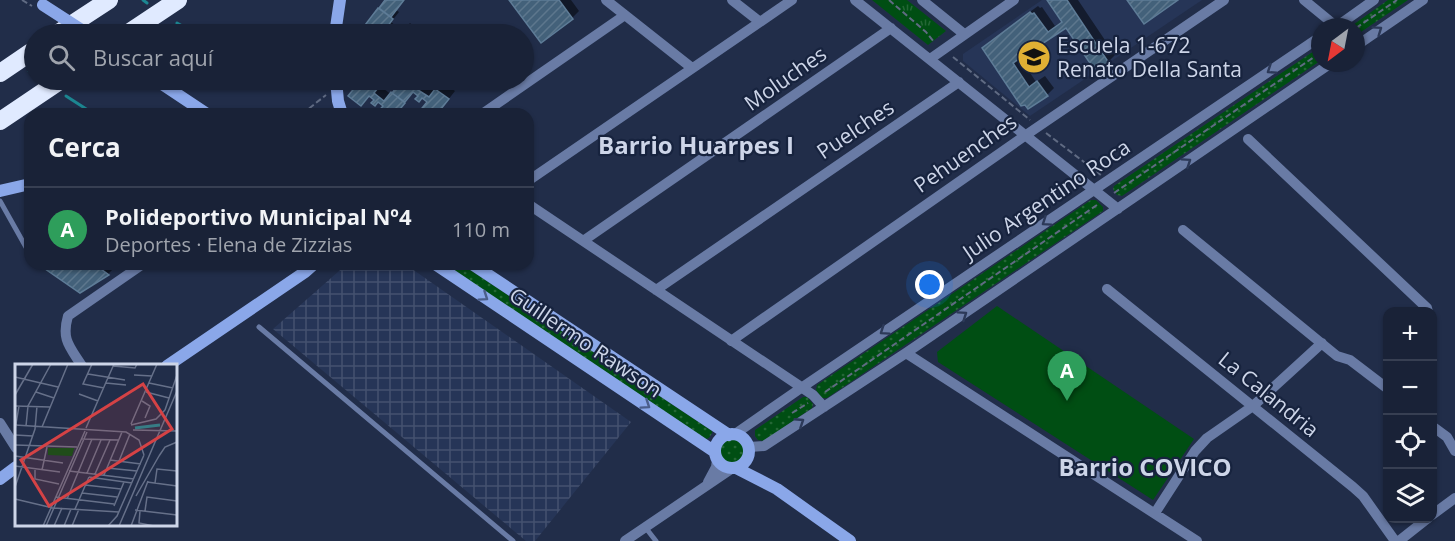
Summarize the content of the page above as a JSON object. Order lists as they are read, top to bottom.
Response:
{
  "streets": {
    "main road": ["Guillermo Rawson"],
    "street": [
      "Moluches",
      "Puelches",
      "Pehuenches",
      "Julio Argentino Roca",
      "La Calandria"
    ]
  },
  "crossings": [
    ["Julio Argentino Roca", "Guillermo Rawson"]
  ],
  "districts": ["Barrio Huarpes I", "Barrio COVICO"],
  "places": {
    "school or university": ["Escuela 1-672 Renato Della Santa"]
  },
  "north": "bottom left",
  "page": {
    "search": "Buscar aquí",
    "heading": "Cerca",
    "list": [
      {
        "mark": "A",
        "name": "Polideportivo Municipal Nº4",
        "note": "Deportes · Elena de Zizzias",
        "value": "110 m"
      }
    ],
    "map_buttons": ["+", "−"],
    "pins": "A"
  }
}
